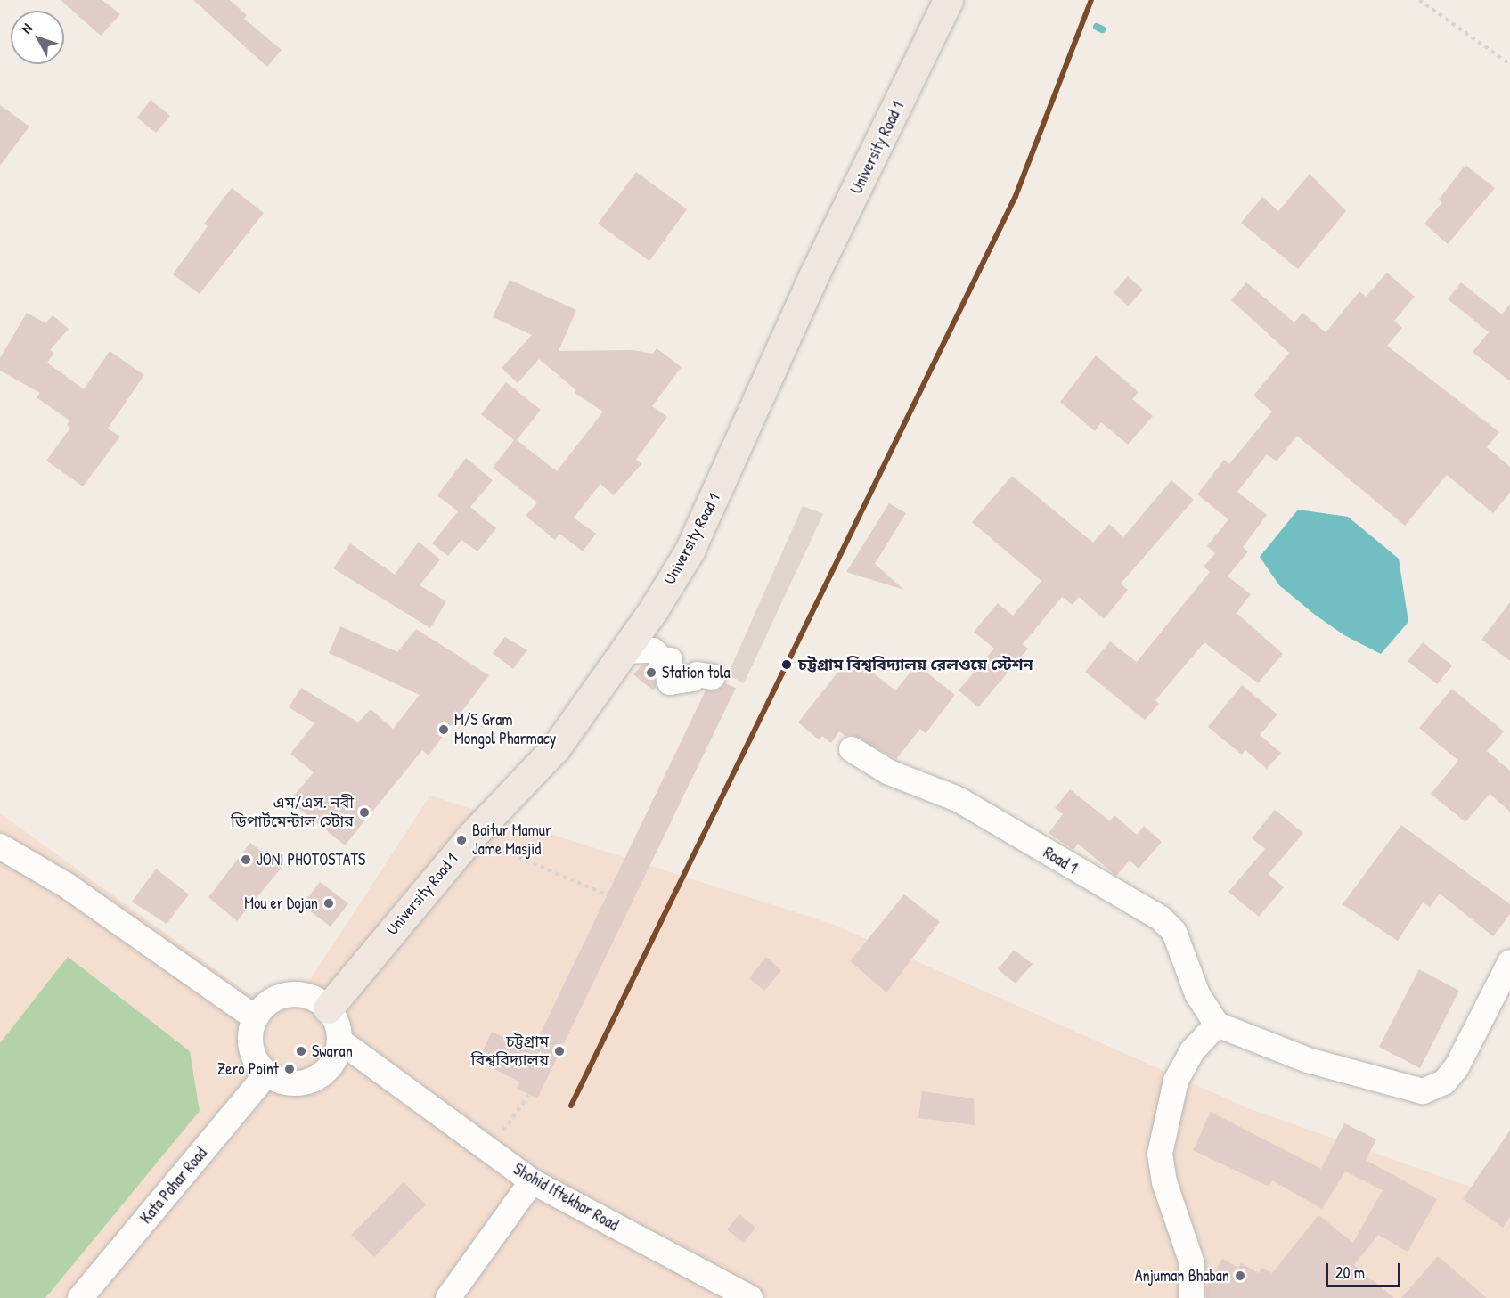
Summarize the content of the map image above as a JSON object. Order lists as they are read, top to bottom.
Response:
{
  "streets": {
    "main road": ["University Road 1"],
    "street": ["Road 1", "Kata Pahar Road", "Shohid Iftekhar Road"]
  },
  "crossings": [
    ["University Road 1", "Kata Pahar Road"],
    ["University Road 1", "Shohid Iftekhar Road"],
    ["Kata Pahar Road", "Shohid Iftekhar Road"]
  ],
  "places": [
    "চট্টগ্রাম বিশ্ববিদ্যালয় রেলওয়ে স্টেশন",
    "Station tola",
    "M/S Gram Mongol Pharmacy",
    "এম/এস. নবী ডিপার্টমেন্টাল স্টোর",
    "Baitur Mamur Jame Masjid",
    "JONI PHOTOSTATS",
    "Mou er Dojan",
    "Swaran",
    "চট্টগ্রাম বিশ্ববিদ্যালয়",
    "Zero Point",
    "Anjuman Bhaban"
  ],
  "scale_bar": "20 m",
  "north": "top left"
}
